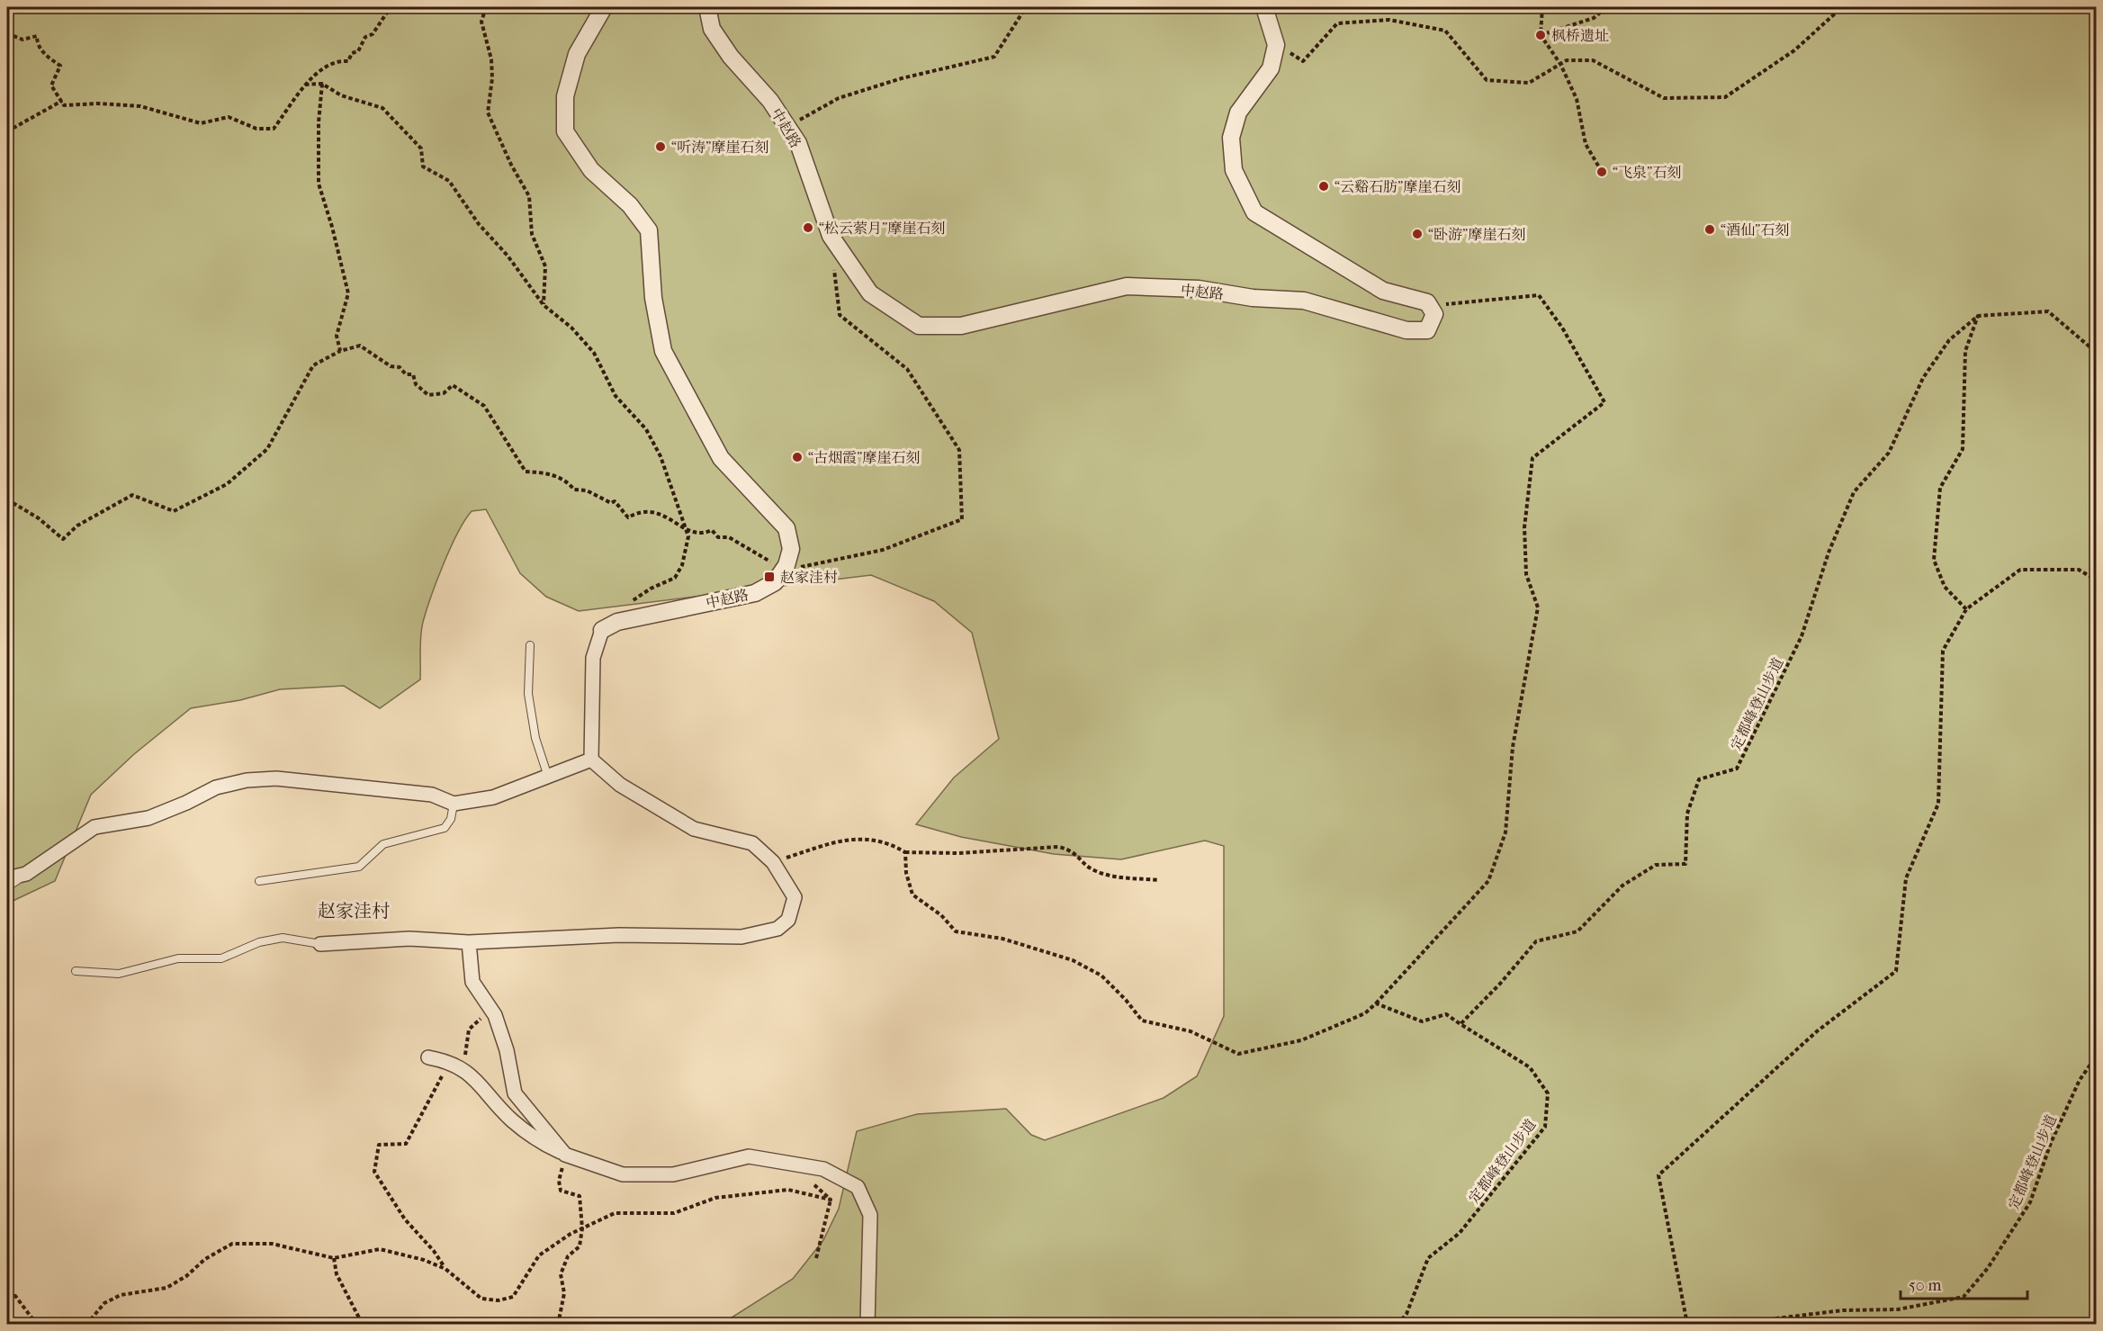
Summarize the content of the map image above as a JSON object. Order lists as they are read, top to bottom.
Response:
{
  "streets": {
    "street": ["中赵路"],
    "path": ["定都峰登山步道"]
  },
  "districts": ["赵家洼村"],
  "places": {
    "other": [
      "枫桥遗址",
      "“听涛”摩崖石刻",
      "“飞泉”石刻",
      "“云谿石肪”摩崖石刻",
      "“松云萦月”摩崖石刻",
      "“酒仙”石刻",
      "“卧游”摩崖石刻",
      "“古烟霞”摩崖石刻"
    ],
    "transit": ["赵家洼村"]
  },
  "scale_bar": "50 m"
}
